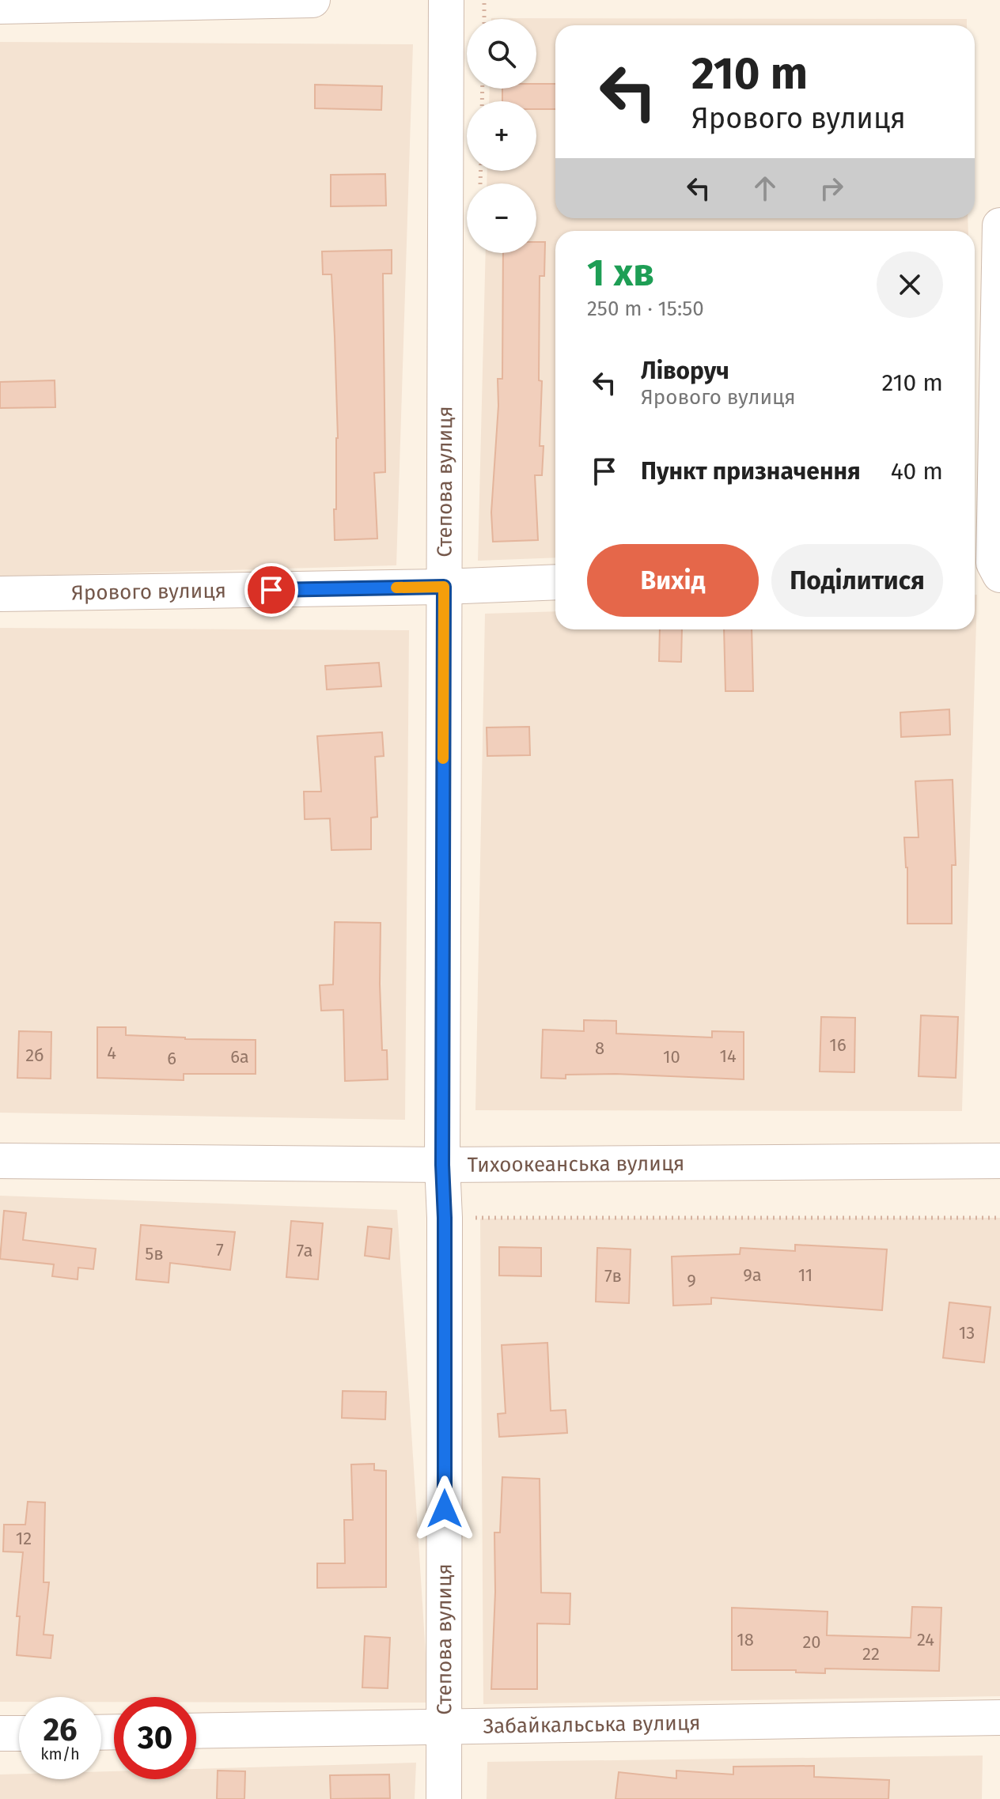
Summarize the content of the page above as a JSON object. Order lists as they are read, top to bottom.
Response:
{
  "streets": {
    "street": [
      "Степова вулиця",
      "Ярового вулиця",
      "Тихоокеанська вулиця",
      "Забайкальська вулиця"
    ]
  },
  "crossings": [
    ["Степова вулиця", "Ярового вулиця"],
    ["Степова вулиця", "Тихоокеанська вулиця"],
    ["Степова вулиця", "Забайкальська вулиця"]
  ],
  "house_numbers": [
    "16",
    "8",
    "4",
    "2б",
    "14",
    "6а",
    "10",
    "6",
    "7",
    "7а",
    "5в",
    "9а",
    "11",
    "7в",
    "9",
    "13",
    "12",
    "18",
    "24",
    "20",
    "22"
  ],
  "page": {
    "map_buttons": ["+", "−"],
    "turn": ["210 m", "Ярового вулиця"],
    "heading": ["1 хв", "250 m · 15:50"],
    "list": [
      {
        "name": "Ліворуч",
        "note": "Ярового вулиця",
        "value": "210 m"
      },
      {
        "name": "Пункт призначення",
        "value": "40 m"
      }
    ],
    "buttons": ["Вихід", "Поділитися"],
    "speed": "26 km/h",
    "limit": "30"
  }
}
